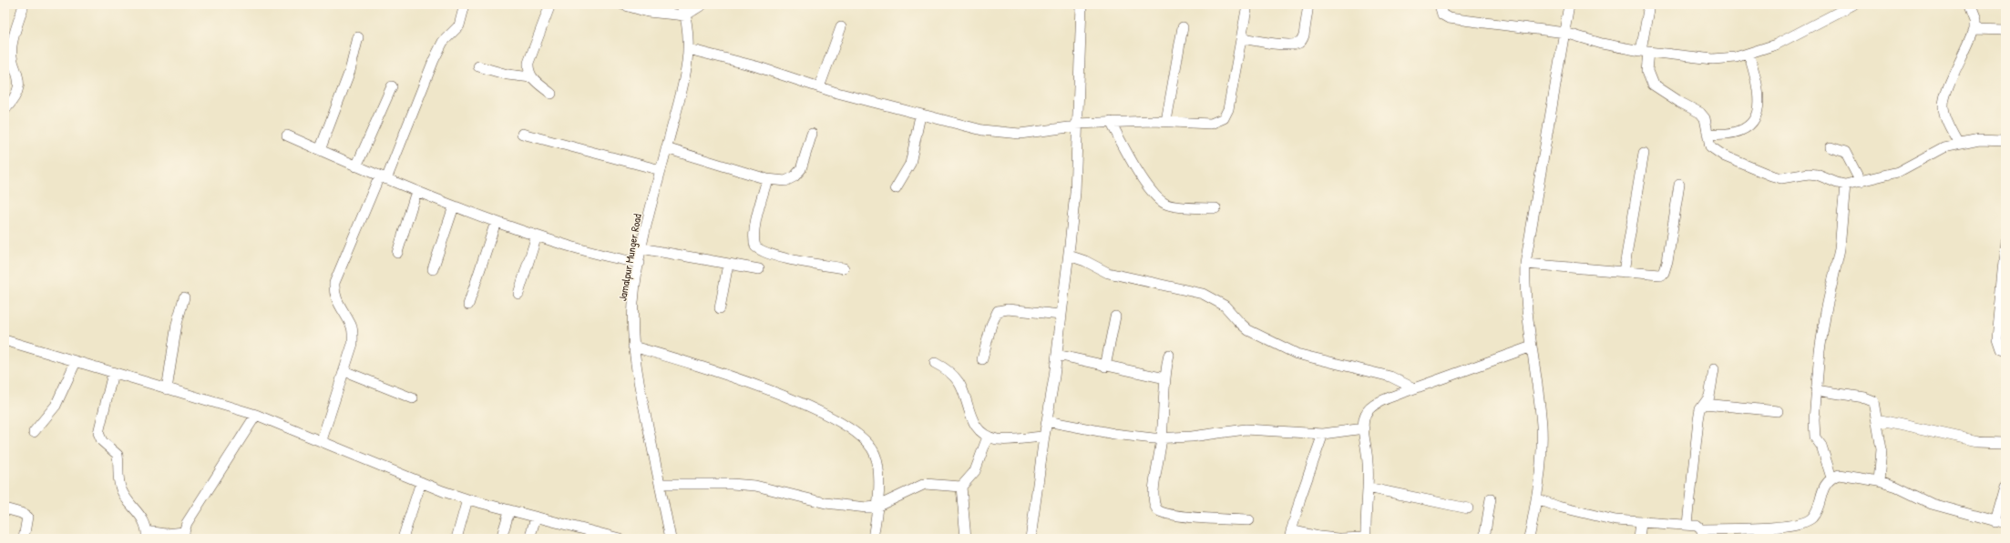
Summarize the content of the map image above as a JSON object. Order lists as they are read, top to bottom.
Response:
{
  "streets": {
    "street": ["Jamalpur Munger Road"]
  }
}
